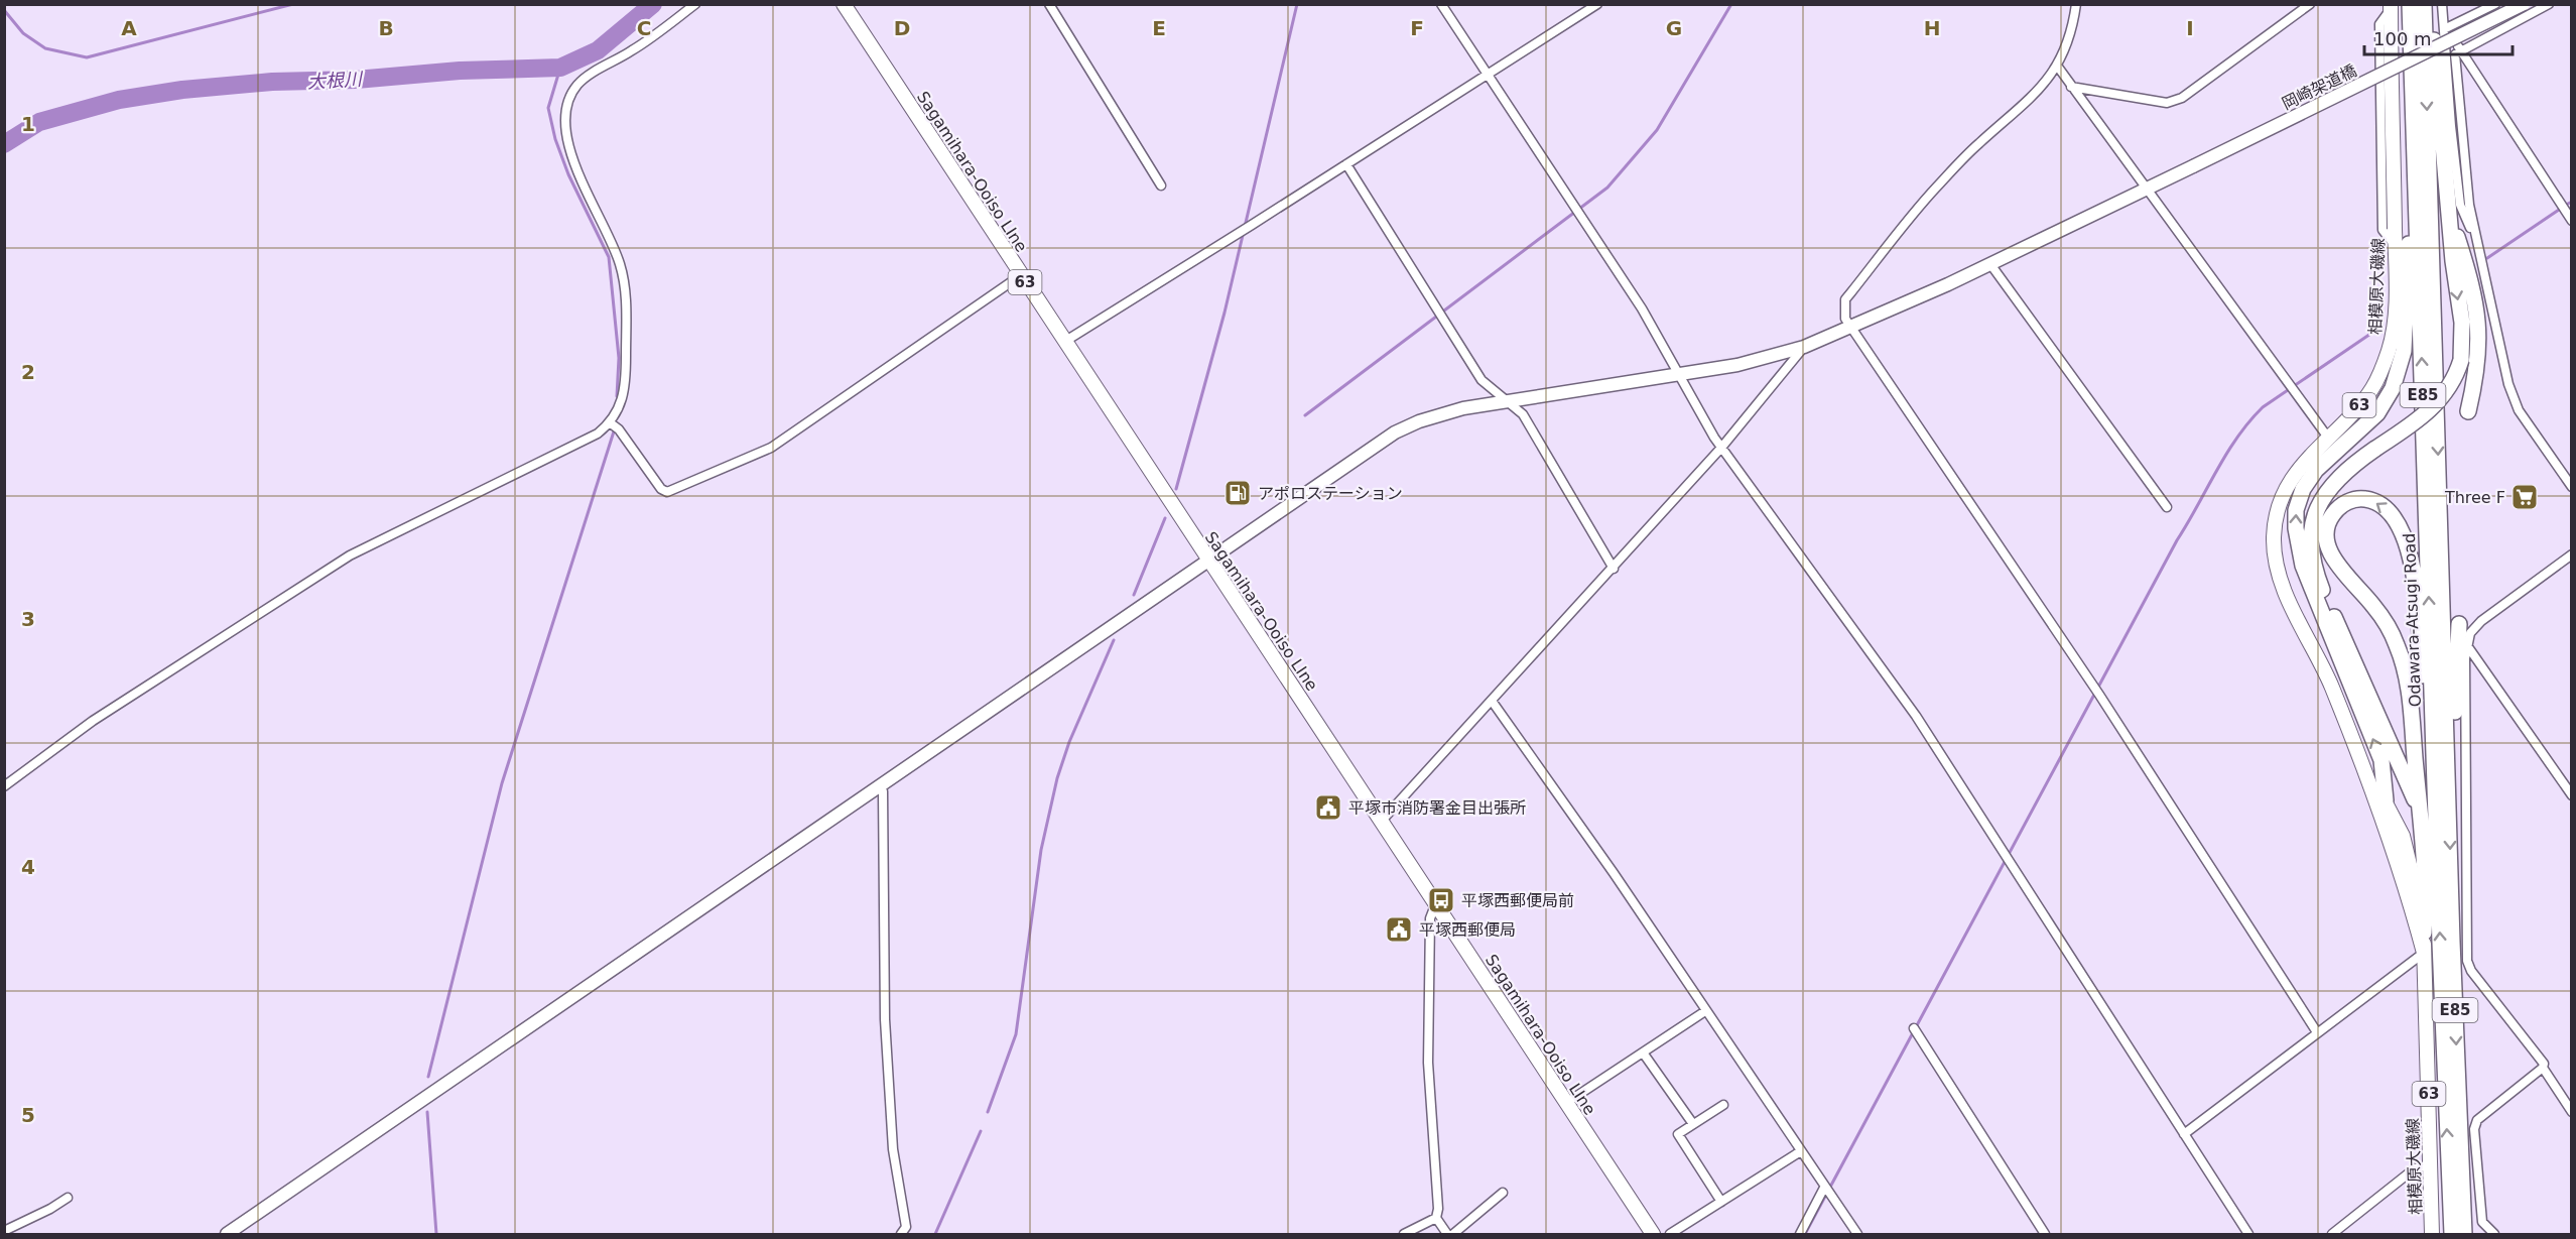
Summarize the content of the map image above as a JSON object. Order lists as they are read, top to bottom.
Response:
{
  "streets": {
    "highway": ["E85", "Odawara-Atsugi Road"],
    "main road": ["Sagamihara-Ooiso LIne", "63", "相模原大磯線"],
    "street": ["岡崎架道橋"]
  },
  "crossings": [
    ["岡崎架道橋", "Sagamihara-Ooiso LIne"],
    ["63", "相模原大磯線"]
  ],
  "water": ["大根川"],
  "places": {
    "fuel station": ["アポロステーション"],
    "supermarket": ["Three F"],
    "public building": ["平塚市消防署金目出張所", "平塚西郵便局"],
    "bus stop": ["平塚西郵便局前"]
  },
  "scale_bar": "100 m",
  "grid": {
    "columns": [
      "A",
      "B",
      "C",
      "D",
      "E",
      "F",
      "G",
      "H",
      "I"
    ],
    "rows": [
      "1",
      "2",
      "3",
      "4",
      "5"
    ]
  }
}
